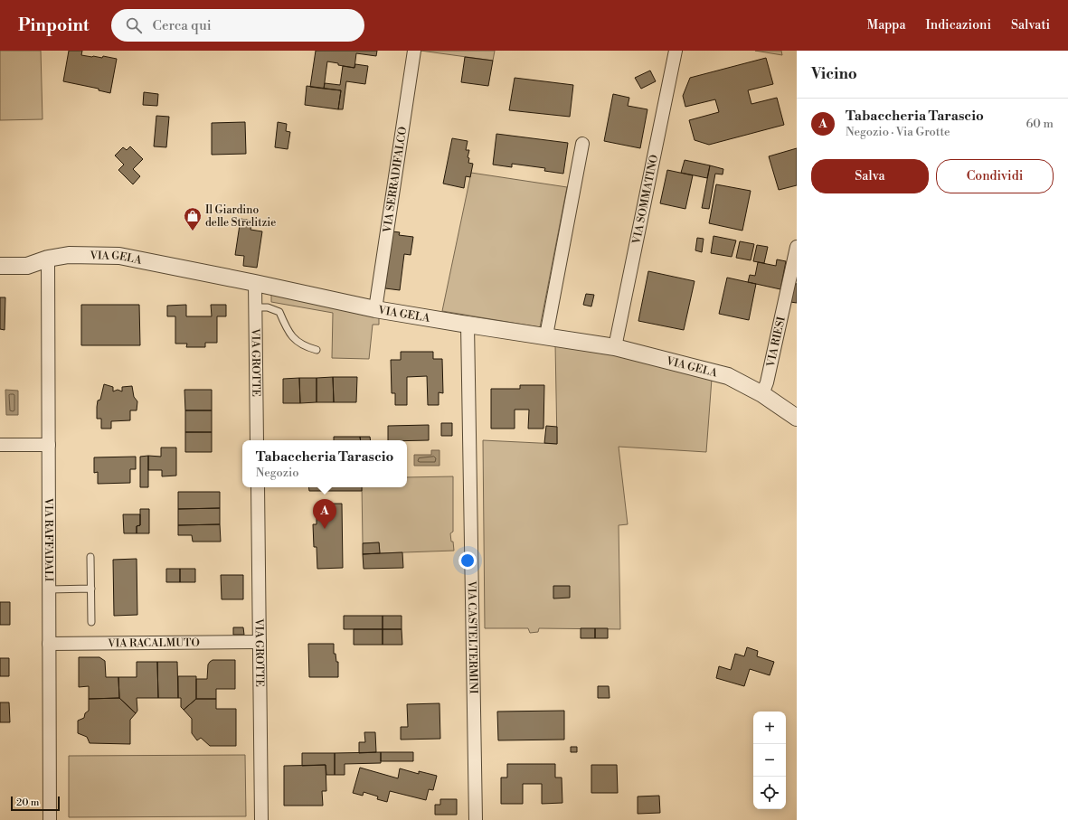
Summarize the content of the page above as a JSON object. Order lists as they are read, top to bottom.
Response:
{
  "streets": {
    "street": [
      "VIA SERRADIFALCO",
      "VIA SOMMATINO",
      "VIA GELA",
      "VIA RIESI",
      "VIA GROTTE",
      "VIA RAFFADALI",
      "VIA CASTELTERMINI",
      "VIA RACALMUTO"
    ]
  },
  "crossings": [
    ["VIA SERRADIFALCO", "VIA GELA"],
    ["VIA SOMMATINO", "VIA GELA"],
    ["VIA GELA", "VIA RIESI"],
    ["VIA GELA", "VIA GROTTE"],
    ["VIA GELA", "VIA RAFFADALI"],
    ["VIA GELA", "VIA CASTELTERMINI"],
    ["VIA GROTTE", "VIA RACALMUTO"],
    ["VIA RAFFADALI", "VIA RACALMUTO"]
  ],
  "places": {
    "shop": ["Il Giardino delle Strelitzie"]
  },
  "scale_bar": "20 m",
  "page": {
    "header": "Pinpoint",
    "search": "Cerca qui",
    "nav": ["Mappa", "Indicazioni", "Salvati"],
    "heading": "Vicino",
    "list": [
      {
        "mark": "A",
        "name": "Tabaccheria Tarascio",
        "note": "Negozio · Via Grotte",
        "value": "60 m"
      }
    ],
    "buttons": ["Salva", "Condividi"],
    "popup": ["Tabaccheria Tarascio", "Negozio"],
    "pins": "A",
    "map_buttons": ["+", "−"],
    "scale": "20 m"
  }
}
